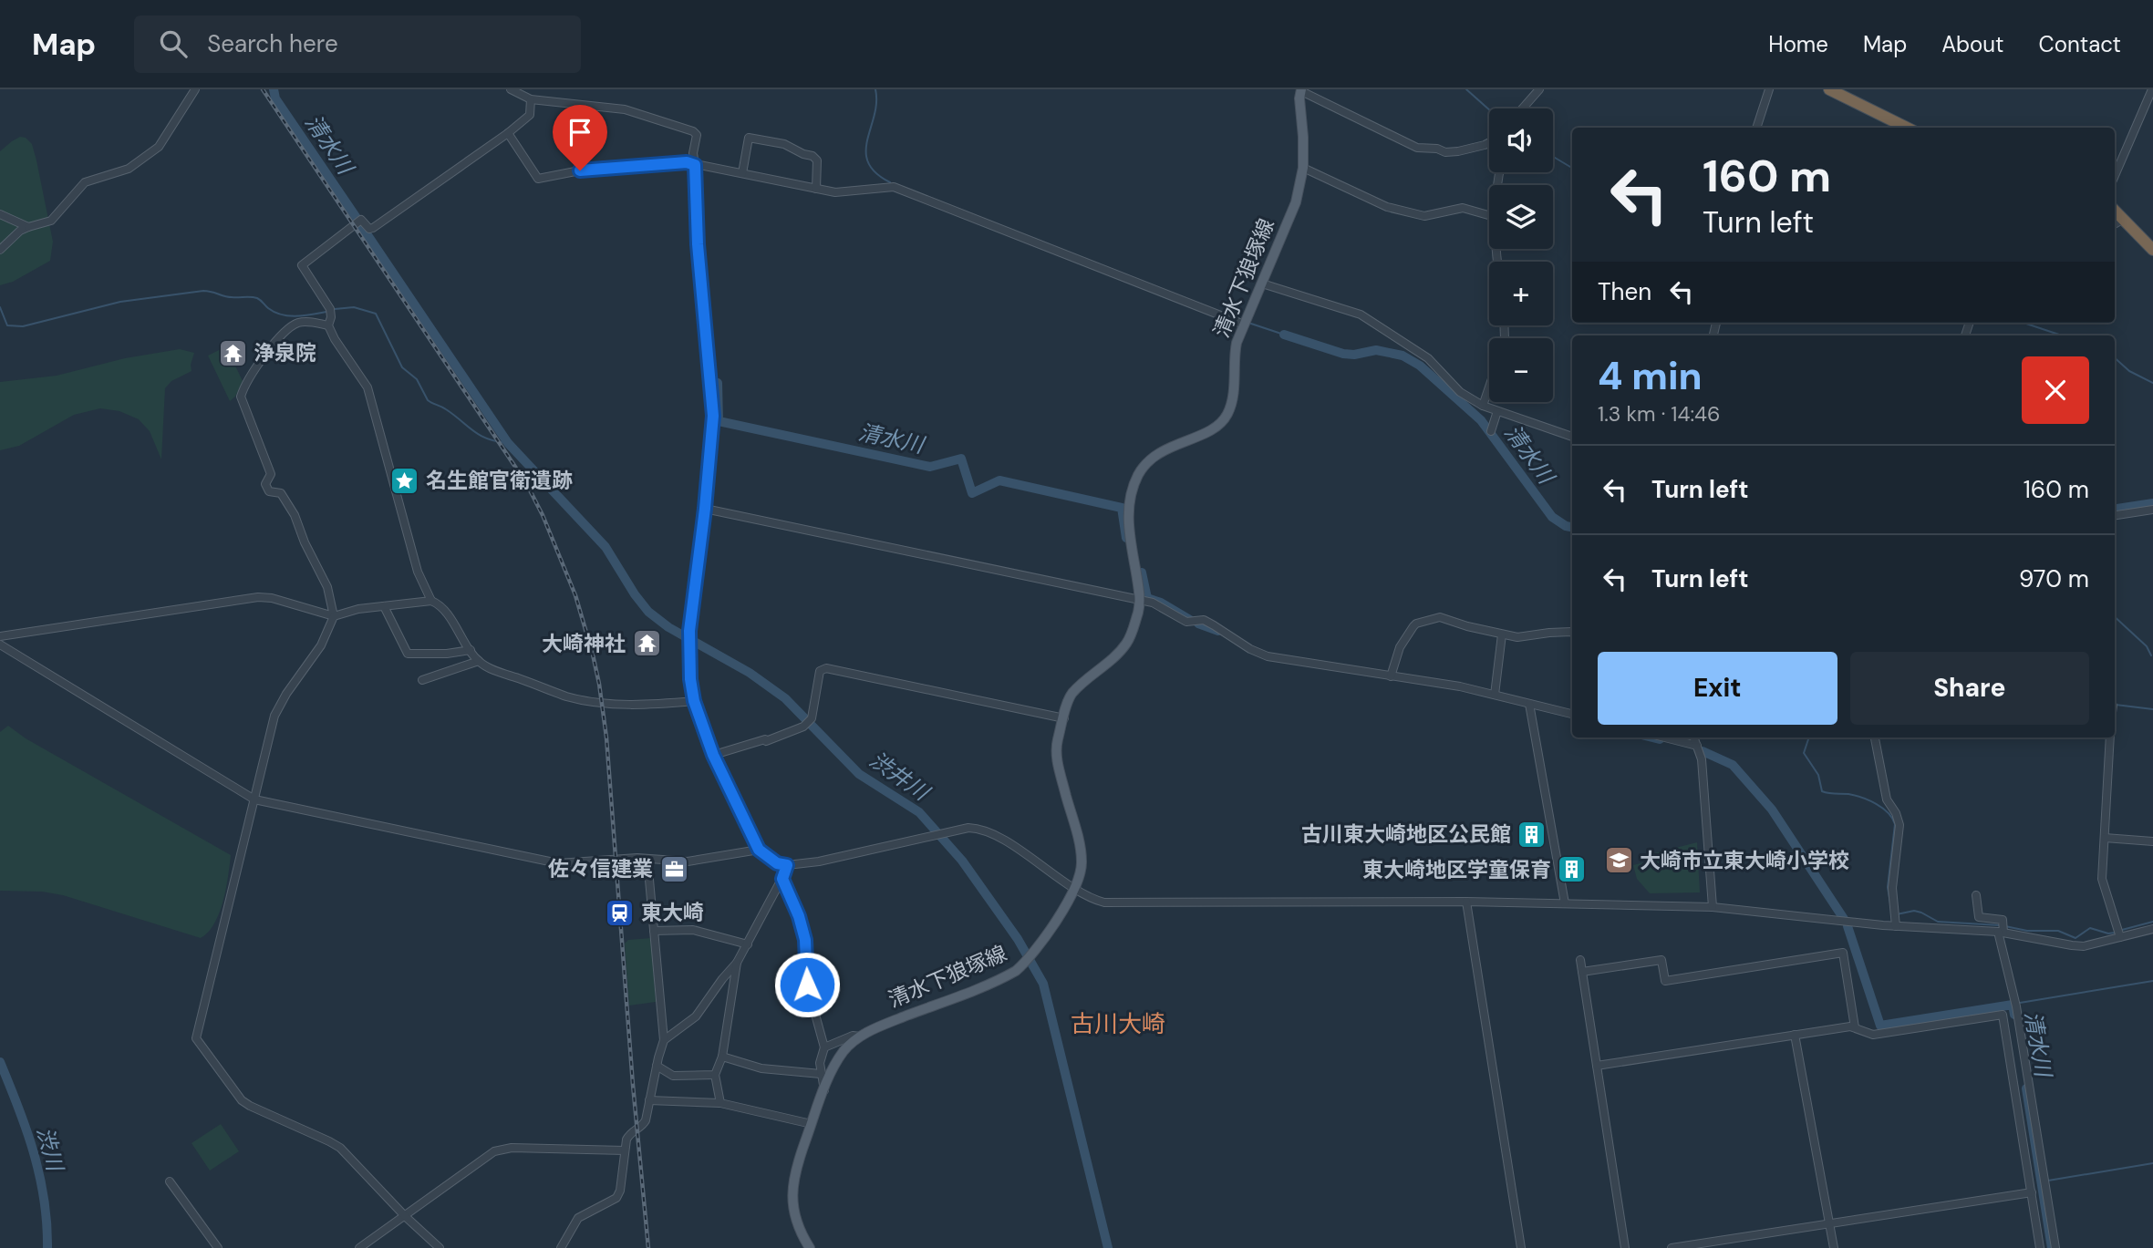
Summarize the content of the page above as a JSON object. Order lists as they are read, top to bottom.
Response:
{
  "streets": {
    "main road": ["清水下狼塚線"]
  },
  "districts": ["古川大崎"],
  "water": ["清水川", "渋井川", "渋川"],
  "places": {
    "temple": ["浄泉院", "大崎神社"],
    "place": ["名生館官衛遺跡"],
    "building": ["古川東大崎地区公民館", "東大崎地区学童保育"],
    "school or university": ["大崎市立東大崎小学校"],
    "office": ["佐々信建業"],
    "station": ["東大崎"]
  },
  "page": {
    "header": "Map",
    "search": "Search here",
    "nav": [
      "Home",
      "Map",
      "About",
      "Contact"
    ],
    "map_buttons": ["+", "−"],
    "turn": ["160 m", "Turn left"],
    "then": "Then",
    "heading": ["4 min", "1.3 km · 14:46"],
    "list": [
      {
        "name": "Turn left",
        "value": "160 m"
      },
      {
        "name": "Turn left",
        "value": "970 m"
      }
    ],
    "buttons": ["Exit", "Share"]
  }
}
